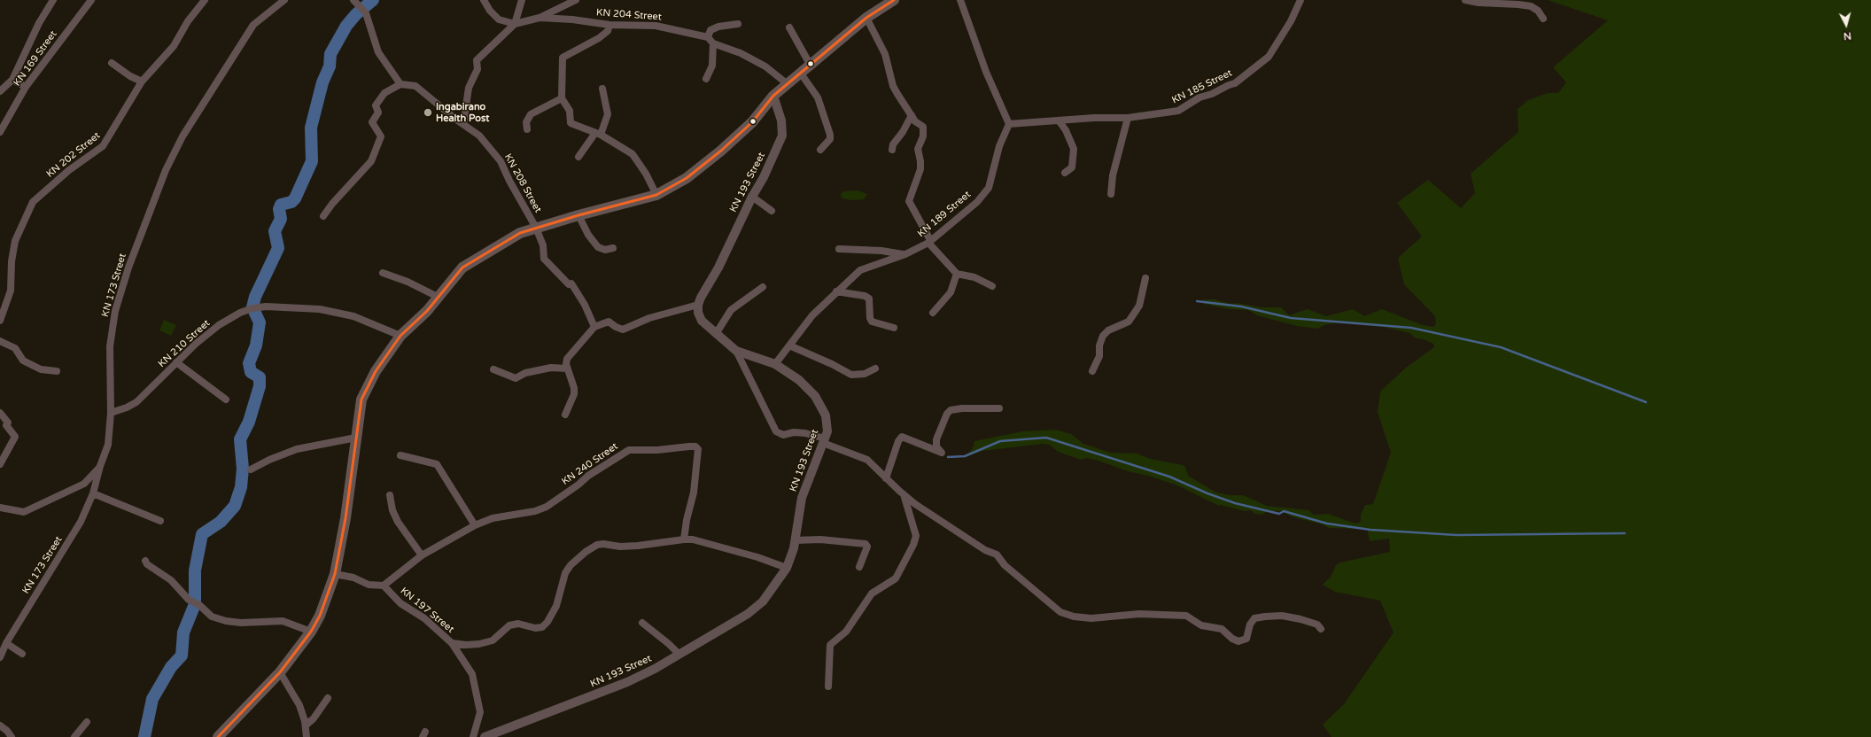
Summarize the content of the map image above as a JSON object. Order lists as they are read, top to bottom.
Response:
{
  "streets": {
    "street": [
      "KN 204 Street",
      "KN 169 Street",
      "KN 185 Street",
      "KN 202 Street",
      "KN 193 Street",
      "KN 208 Street",
      "KN 189 Street",
      "KN 173 Street",
      "KN 210 Street",
      "KN 240 Street",
      "KN 197 Street"
    ]
  },
  "crossings": [
    ["KN 185 Street", "KN 189 Street"],
    ["KN 193 Street", "KN 189 Street"],
    ["KN 173 Street", "KN 210 Street"],
    ["KN 240 Street", "KN 197 Street"]
  ],
  "places": ["Ingabirano Health Post"],
  "north": "bottom"
}
